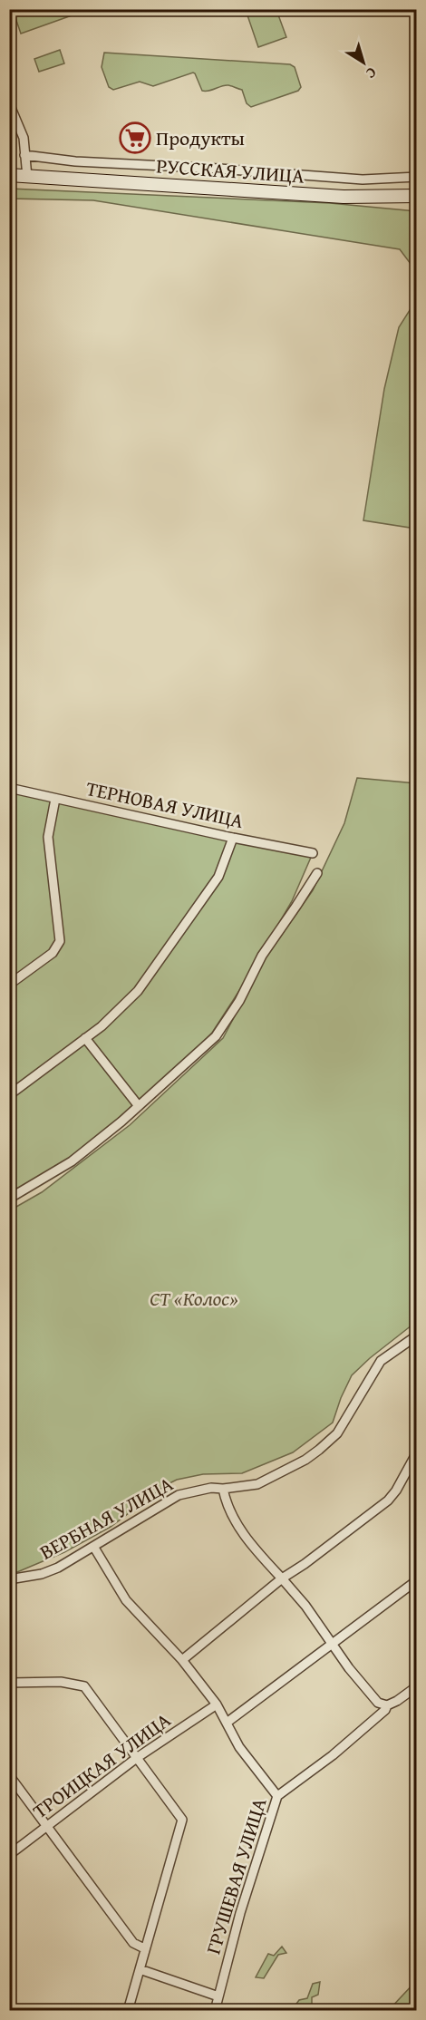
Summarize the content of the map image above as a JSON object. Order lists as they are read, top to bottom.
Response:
{
  "streets": {
    "street": [
      "РУССКАЯ УЛИЦА",
      "ТЕРНОВАЯ УЛИЦА",
      "ВЕРБНАЯ УЛИЦА",
      "ТРОИЦКАЯ УЛИЦА",
      "ГРУШЕВАЯ УЛИЦА"
    ]
  },
  "parks": ["СТ «Колос»"],
  "places": {
    "supermarket": ["Продукты"]
  },
  "north": "bottom right"
}
